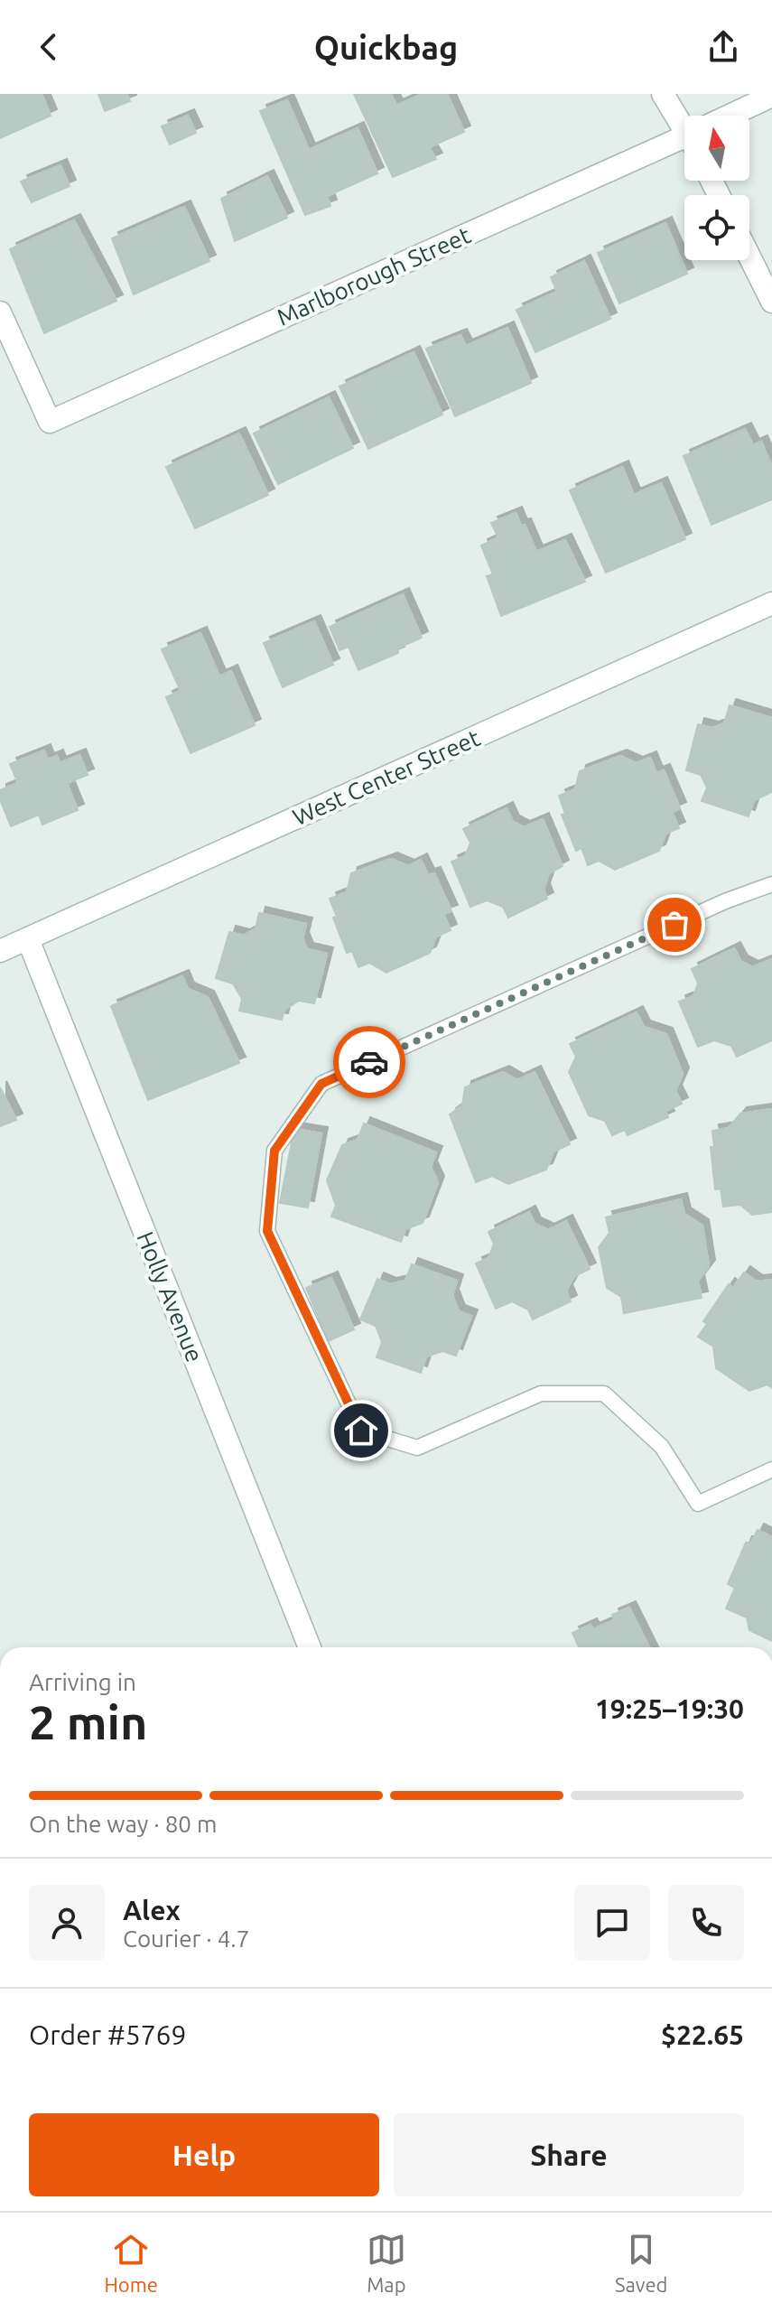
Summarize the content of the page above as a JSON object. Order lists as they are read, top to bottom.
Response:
{
  "streets": {
    "street": ["Marlborough Street", "West Center Street", "Holly Avenue"]
  },
  "crossings": [
    ["West Center Street", "Holly Avenue"]
  ],
  "north": "top",
  "page": {
    "header": "Quickbag",
    "heading": ["2 min", "Arriving in", "19:25–19:30"],
    "panel": [
      "Alex",
      "Courier · 4.7",
      "Order #5769",
      "$22.65"
    ],
    "bar": "On the way · 80 m",
    "buttons": ["Help", "Share"],
    "tabs": ["Home", "Map", "Saved"]
  }
}
